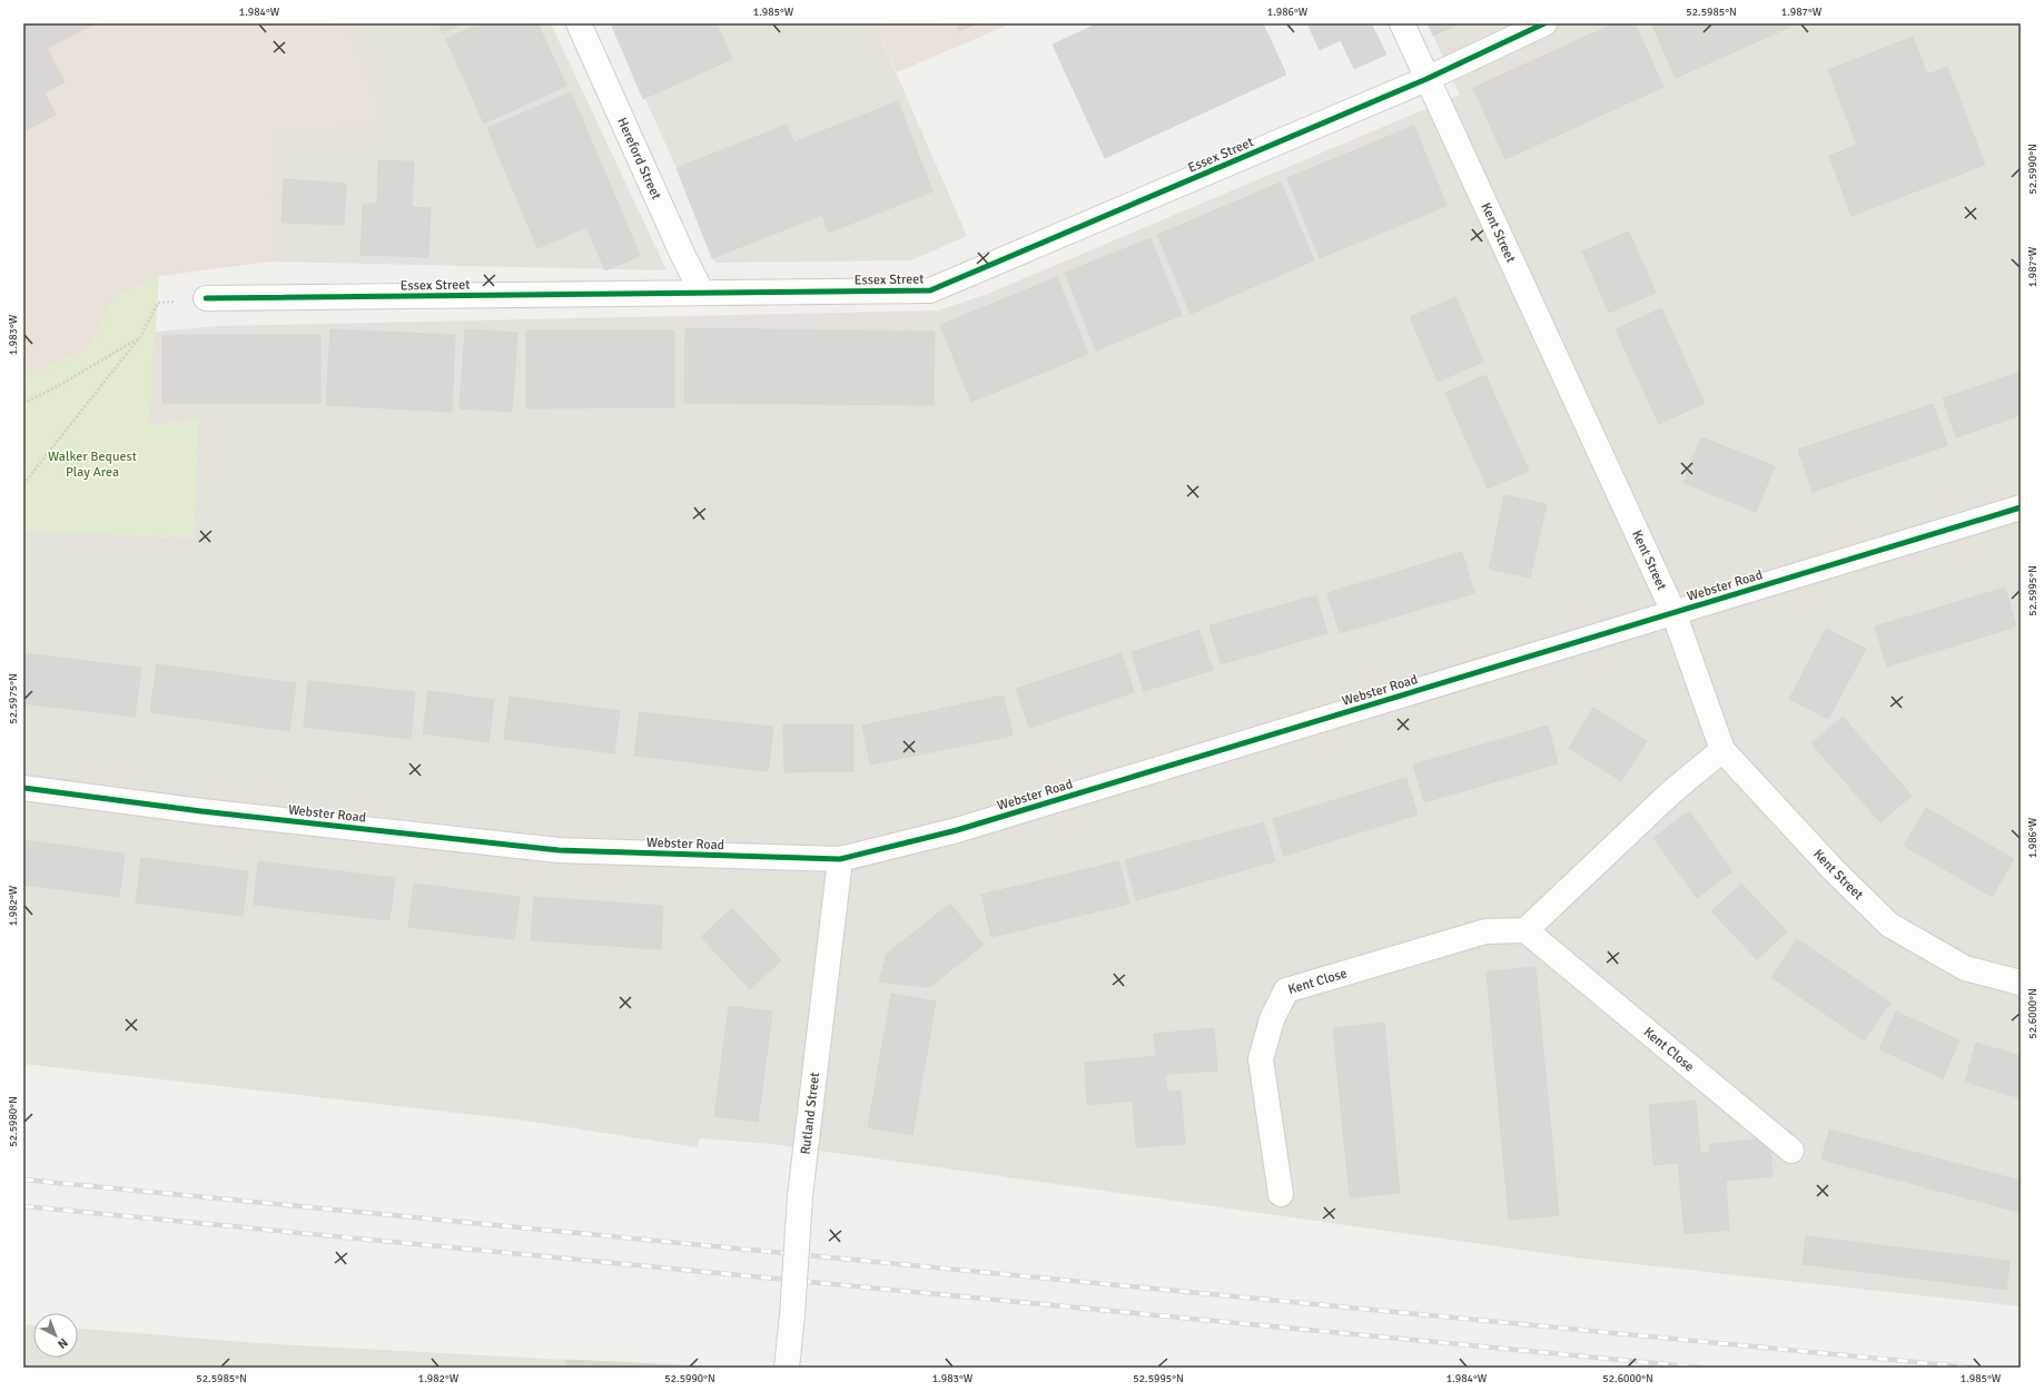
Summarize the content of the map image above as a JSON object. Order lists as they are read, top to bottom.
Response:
{
  "streets": {
    "street": [
      "Essex Street",
      "Hereford Street",
      "Kent Street",
      "Webster Road",
      "Kent Close",
      "Rutland Street"
    ]
  },
  "crossings": [
    ["Essex Street", "Hereford Street"],
    ["Essex Street", "Kent Street"],
    ["Kent Street", "Webster Road"],
    ["Webster Road", "Rutland Street"]
  ],
  "parks": ["Walker Bequest Play Area"],
  "north": "bottom right",
  "coordinates": [
    "1.984°W",
    "1.985°W",
    "1.986°W",
    "52.5985°N",
    "1.987°W",
    "52.5990°N",
    "1.983°W",
    "52.5995°N",
    "52.5975°N",
    "1.982°W",
    "52.6000°N",
    "52.5980°N"
  ]
}
